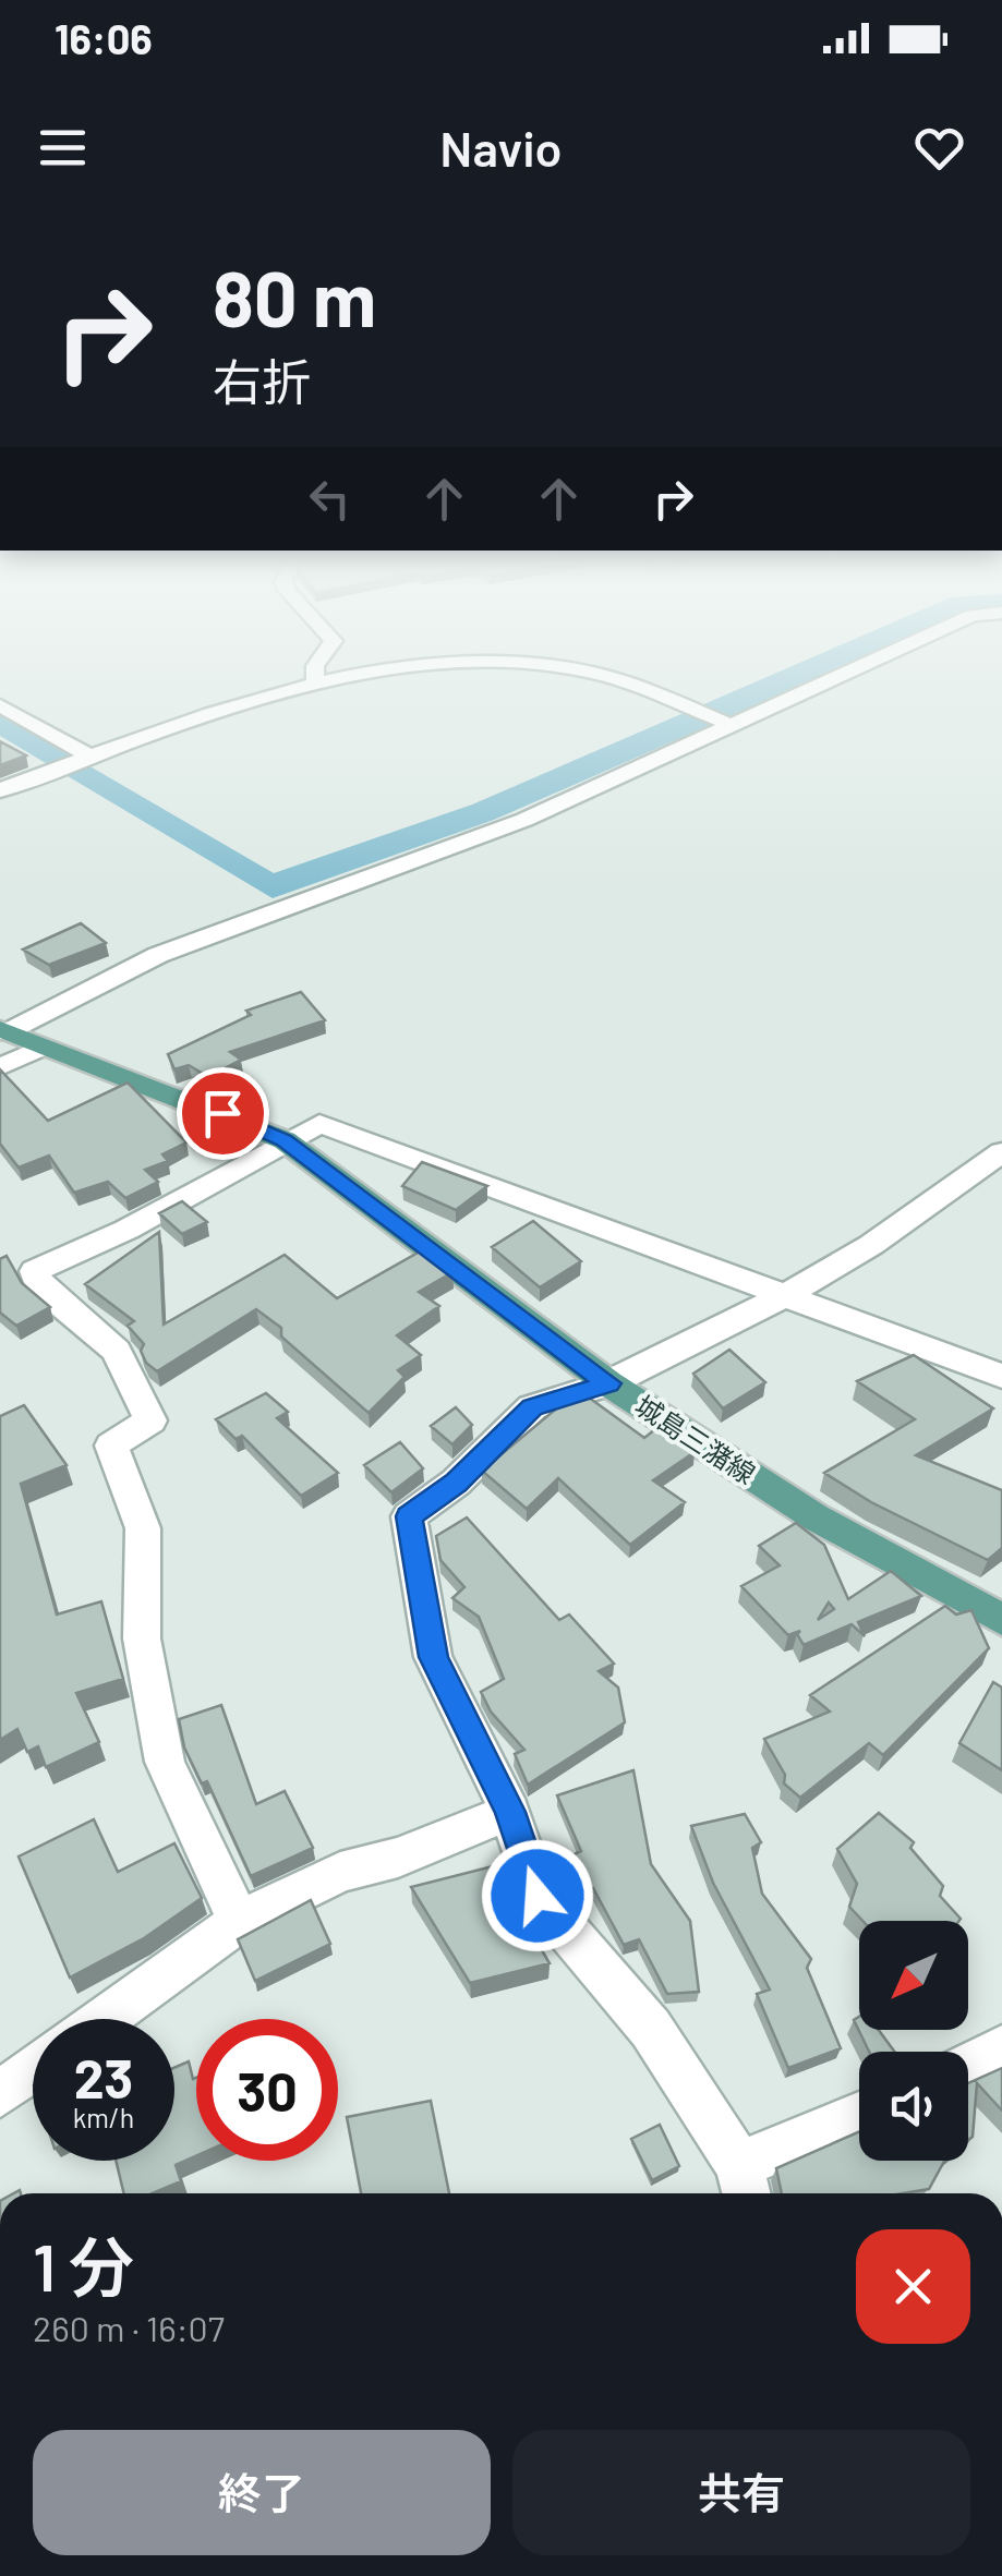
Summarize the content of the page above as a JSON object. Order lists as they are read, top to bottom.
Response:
{
  "streets": {
    "main road": ["城島三潴線"]
  },
  "north": "bottom left",
  "page": {
    "status": "16:06",
    "header": "Navio",
    "turn": ["80 m", "右折"],
    "speed": "23 km/h",
    "limit": "30",
    "heading": ["1 分", "260 m · 16:07"],
    "buttons": ["終了", "共有"]
  }
}
